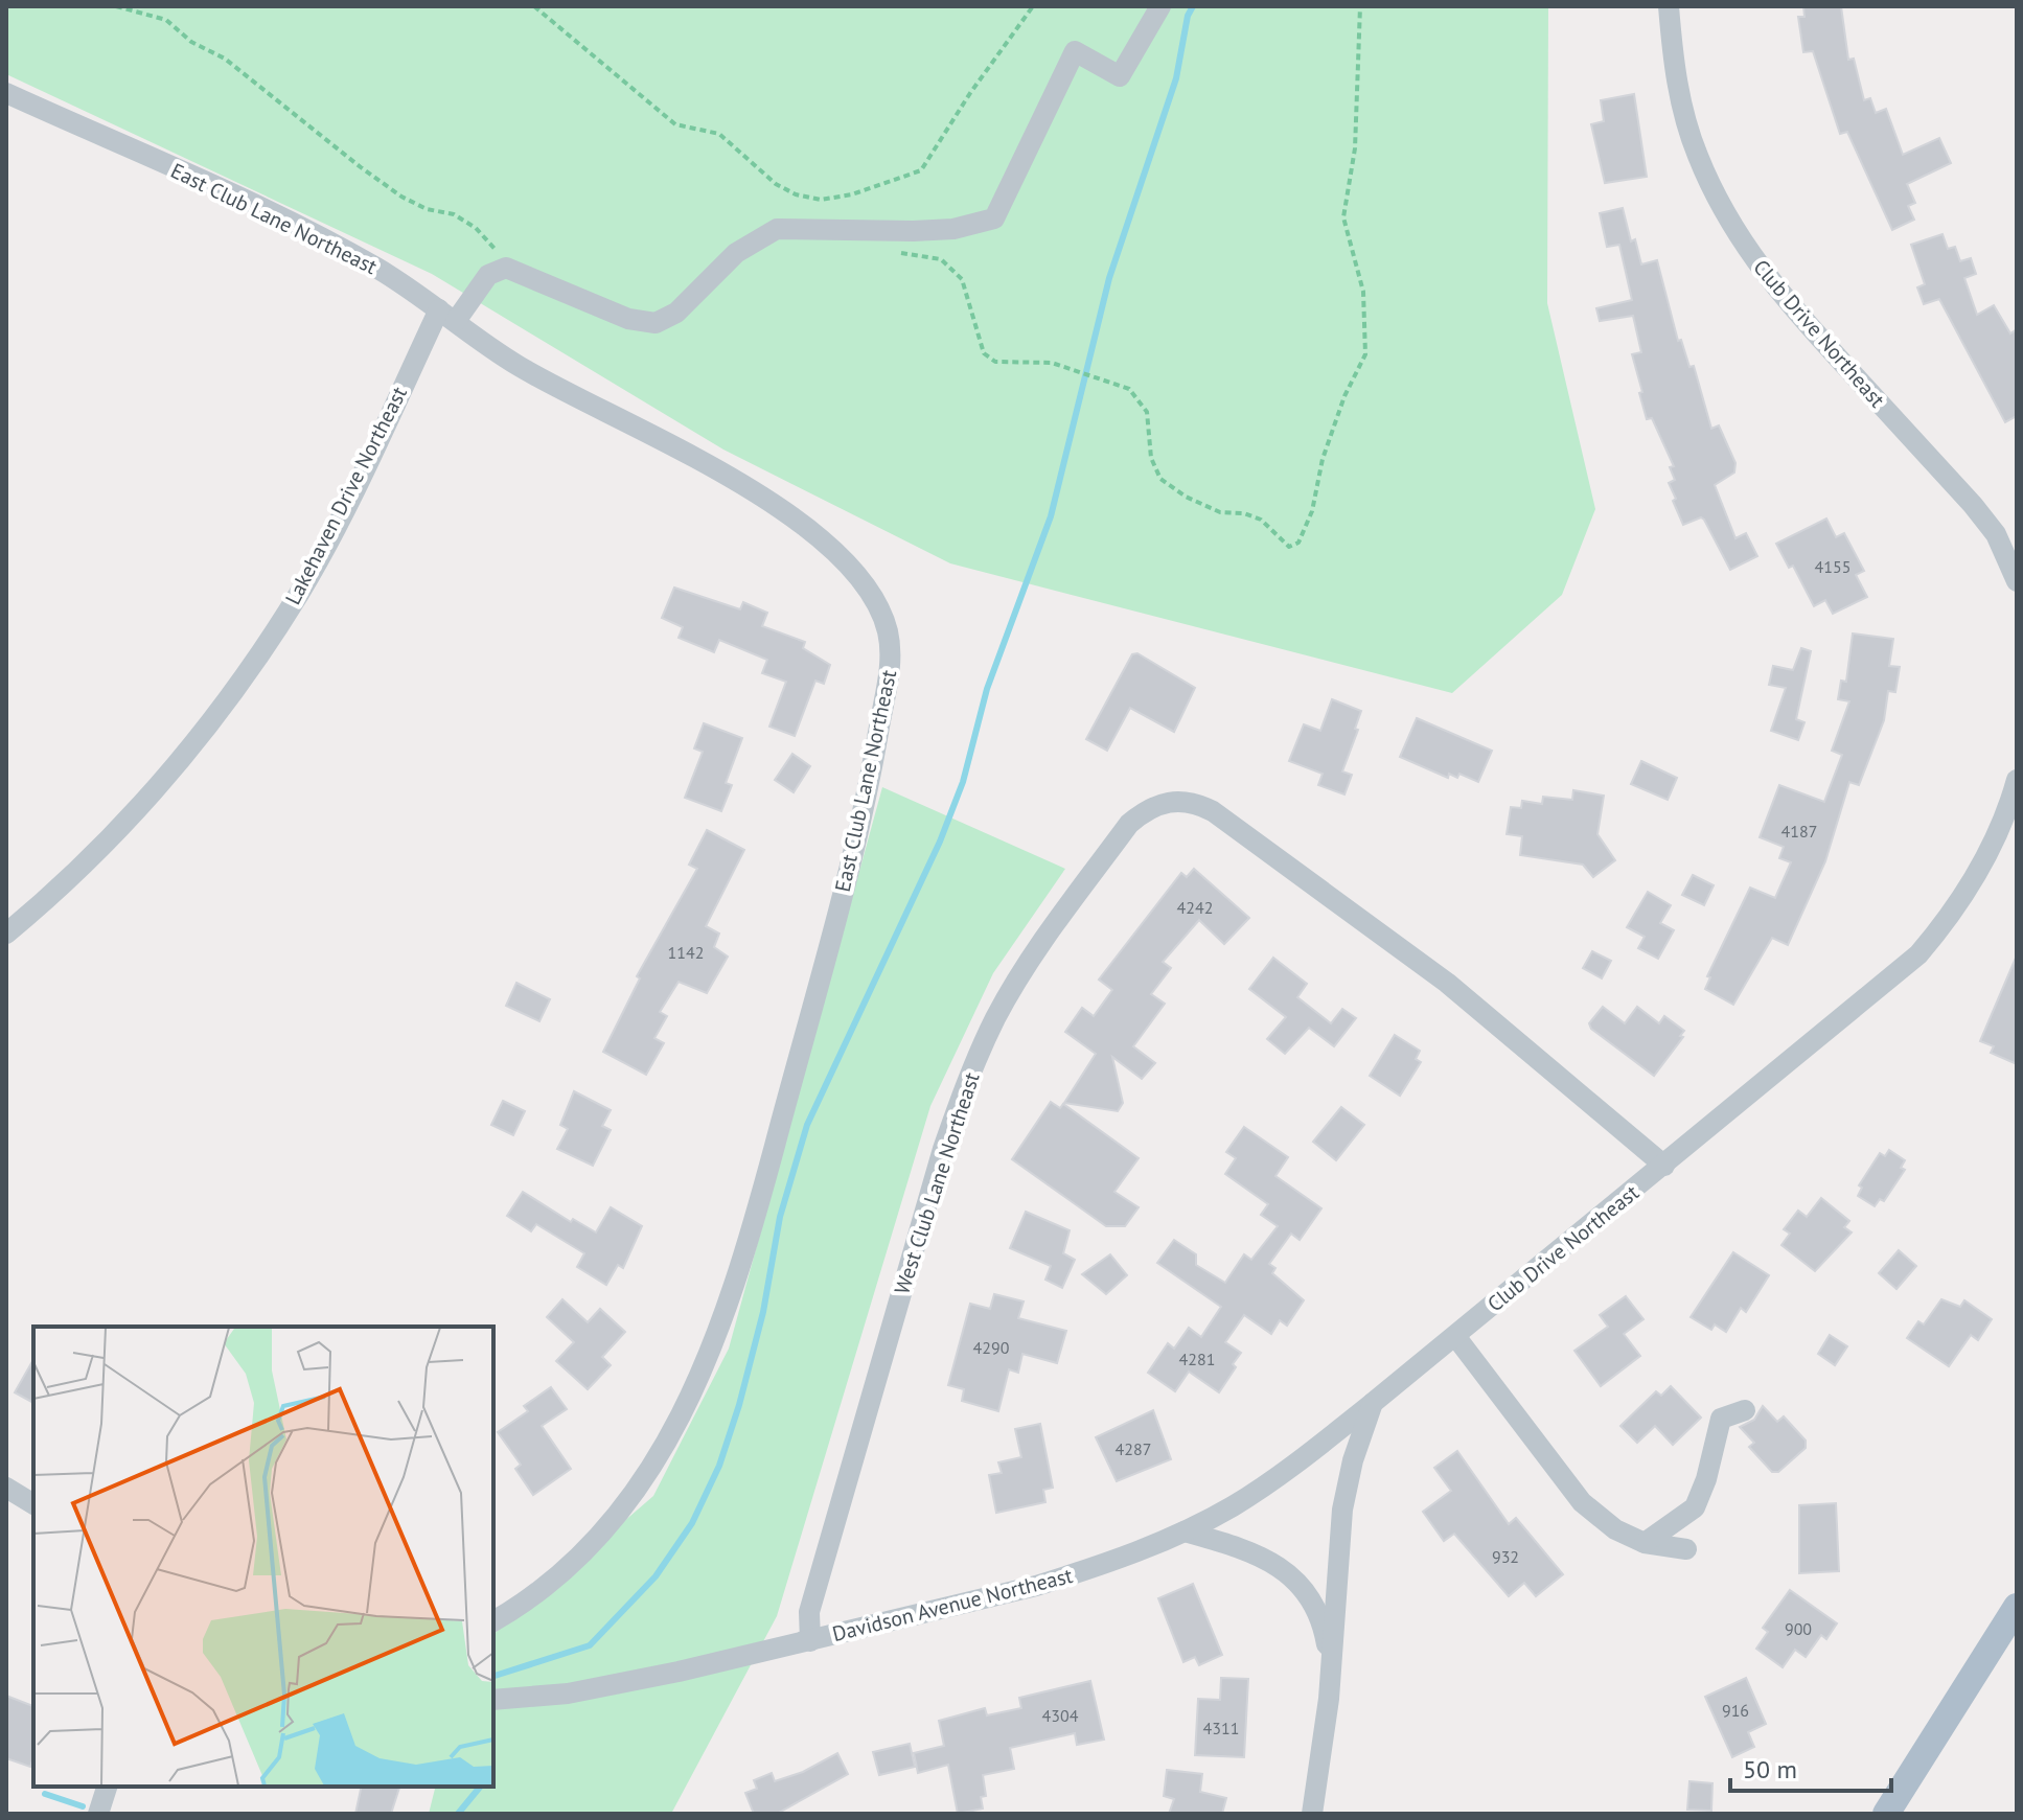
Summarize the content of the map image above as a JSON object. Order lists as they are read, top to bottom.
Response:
{
  "streets": {
    "street": [
      "East Club Lane Northeast",
      "Club Drive Northeast",
      "Lakehaven Drive Northeast",
      "West Club Lane Northeast",
      "Davidson Avenue Northeast"
    ]
  },
  "crossings": [
    ["East Club Lane Northeast", "Lakehaven Drive Northeast"],
    ["Club Drive Northeast", "West Club Lane Northeast"],
    ["Club Drive Northeast", "Davidson Avenue Northeast"],
    ["West Club Lane Northeast", "Davidson Avenue Northeast"]
  ],
  "house_numbers": [
    "4155",
    "4187",
    "4242",
    "1142",
    "4290",
    "4281",
    "4287",
    "932",
    "900",
    "916",
    "4304",
    "4311"
  ],
  "scale_bar": "50 m"
}
